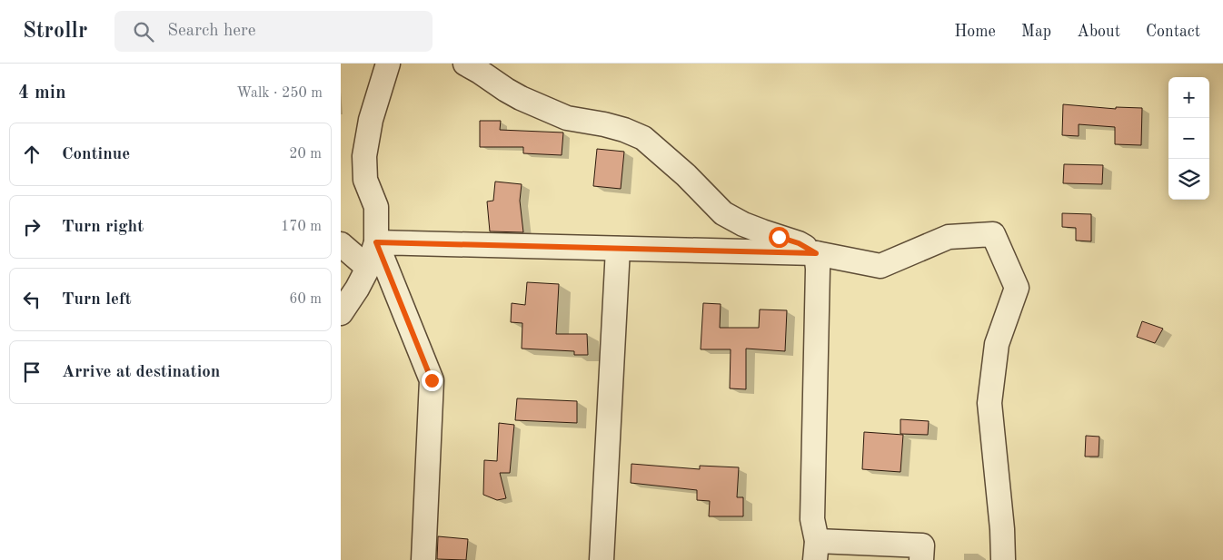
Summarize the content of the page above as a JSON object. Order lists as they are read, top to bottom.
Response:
{
  "page": {
    "header": "Strollr",
    "search": "Search here",
    "nav": [
      "Home",
      "Map",
      "About",
      "Contact"
    ],
    "heading": ["4 min", "Walk · 250 m"],
    "map_buttons": ["+", "−"],
    "list": [
      ["Continue", "20 m"],
      ["Turn right", "170 m"],
      ["Turn left", "60 m"],
      "Arrive at destination"
    ]
  }
}
